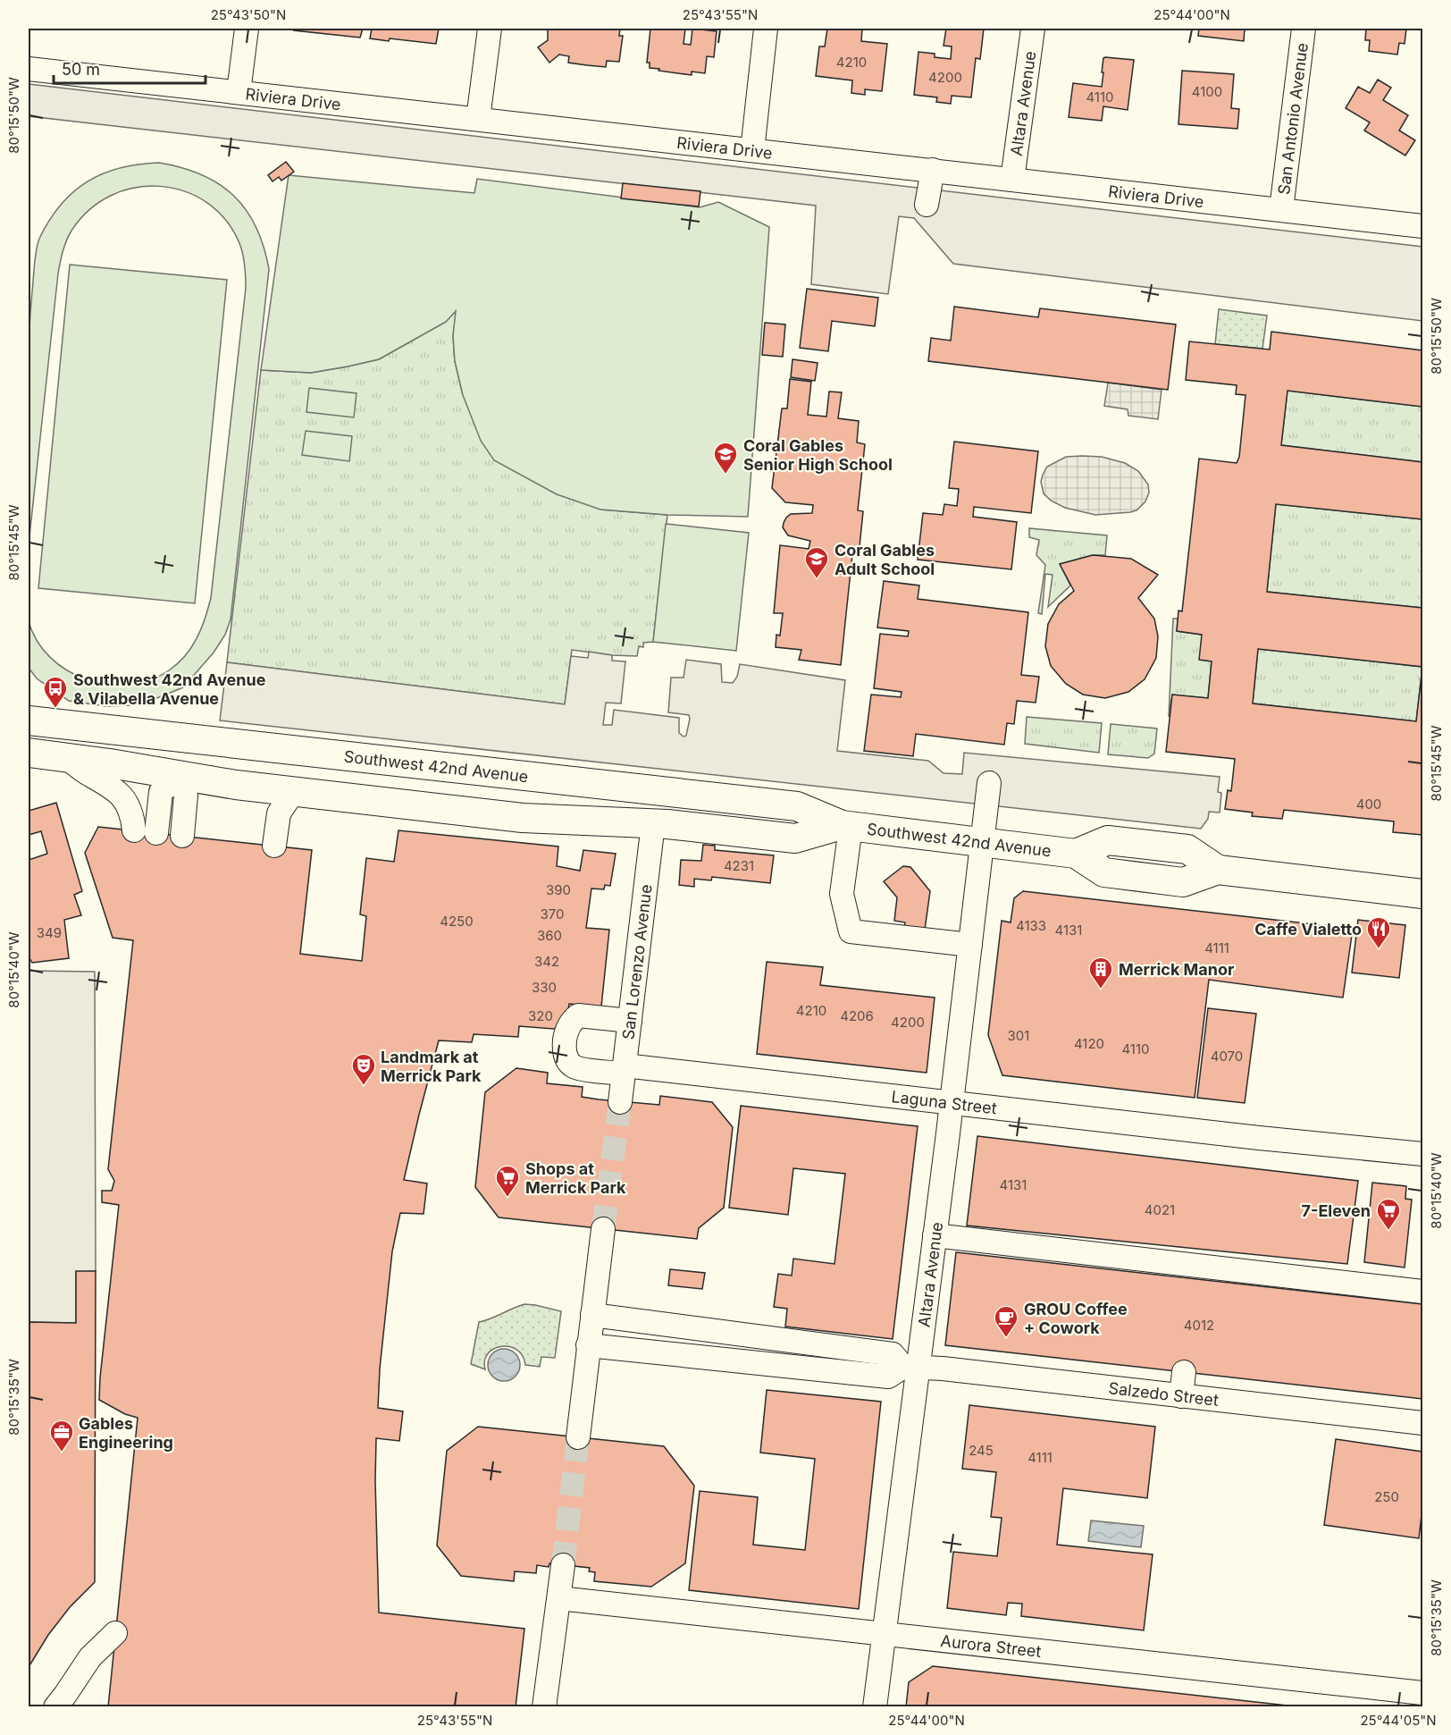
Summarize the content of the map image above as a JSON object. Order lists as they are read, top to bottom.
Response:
{
  "streets": {
    "main road": ["Southwest 42nd Avenue"],
    "street": [
      "Riviera Drive",
      "Altara Avenue",
      "San Antonio Avenue",
      "San Lorenzo Avenue",
      "Laguna Street",
      "Salzedo Street",
      "Aurora Street"
    ]
  },
  "crossings": [
    ["Riviera Drive", "Altara Avenue"],
    ["Riviera Drive", "San Antonio Avenue"],
    ["Altara Avenue", "Southwest 42nd Avenue"],
    ["Altara Avenue", "Laguna Street"],
    ["Altara Avenue", "Salzedo Street"],
    ["Altara Avenue", "Aurora Street"],
    ["Southwest 42nd Avenue", "San Lorenzo Avenue"],
    ["San Lorenzo Avenue", "Laguna Street"]
  ],
  "places": {
    "school or university": ["Coral Gables Senior High School", "Coral Gables Adult School"],
    "bus stop": ["Southwest 42nd Avenue & Vilabella Avenue"],
    "restaurant": ["Caffe Vialetto"],
    "building": ["Merrick Manor"],
    "theatre": ["Landmark at Merrick Park"],
    "supermarket": ["Shops at Merrick Park", "7-Eleven"],
    "cafe": ["GROU Coffee + Cowork"],
    "office": ["Gables Engineering"]
  },
  "house_numbers": [
    "4210",
    "4200",
    "4100",
    "4110",
    "400",
    "4231",
    "390",
    "370",
    "4250",
    "4133",
    "4131",
    "349",
    "360",
    "4111",
    "342",
    "330",
    "4210",
    "320",
    "4206",
    "4200",
    "301",
    "4120",
    "4110",
    "4070",
    "4131",
    "4021",
    "4012",
    "245",
    "4111",
    "250"
  ],
  "scale_bar": "50 m",
  "coordinates": [
    "25°43'50\"N",
    "25°43'55\"N",
    "25°44'00\"N",
    "80°15'50\"W",
    "80°15'45\"W",
    "80°15'40\"W",
    "80°15'35\"W",
    "25°44'05\"N"
  ]
}
